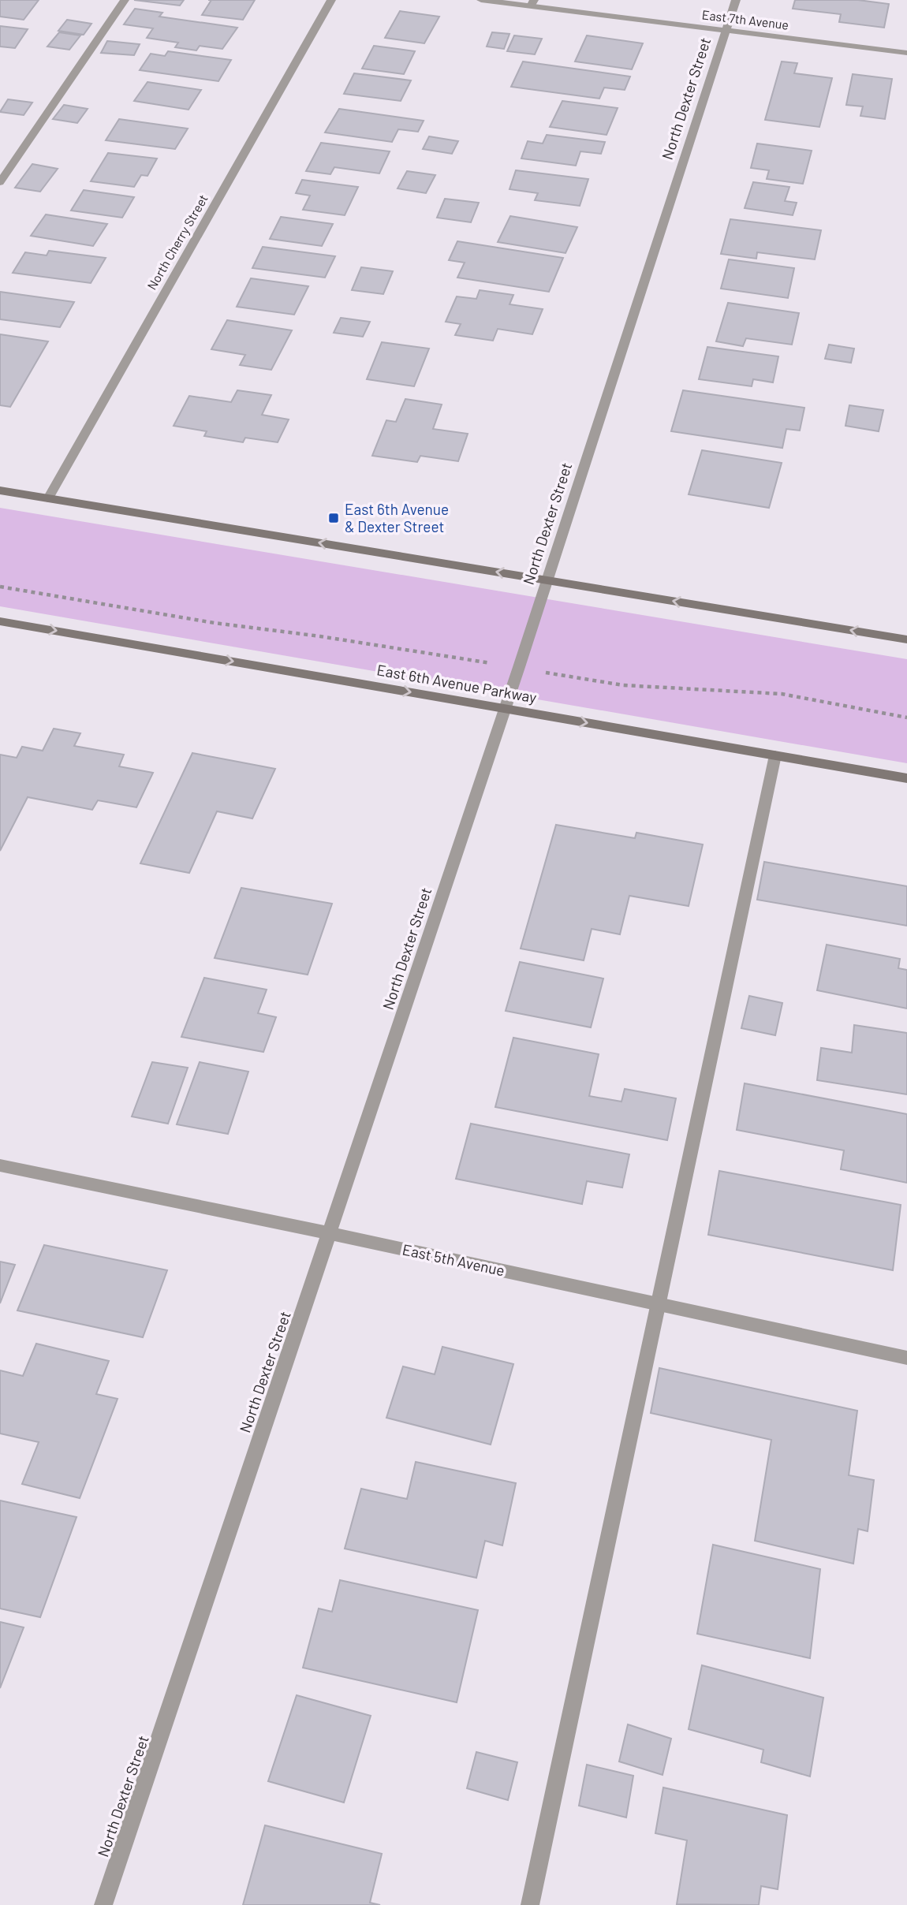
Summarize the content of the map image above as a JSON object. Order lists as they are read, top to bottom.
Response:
{
  "streets": {
    "main road": ["East 6th Avenue Parkway"],
    "street": [
      "East 7th Avenue",
      "North Dexter Street",
      "North Cherry Street",
      "East 5th Avenue"
    ]
  },
  "crossings": [
    ["East 7th Avenue", "North Dexter Street"],
    ["North Dexter Street", "East 6th Avenue Parkway"],
    ["North Dexter Street", "East 5th Avenue"]
  ],
  "one_way": ["East 6th Avenue Parkway"],
  "places": {
    "transit": ["East 6th Avenue & Dexter Street"]
  }
}
